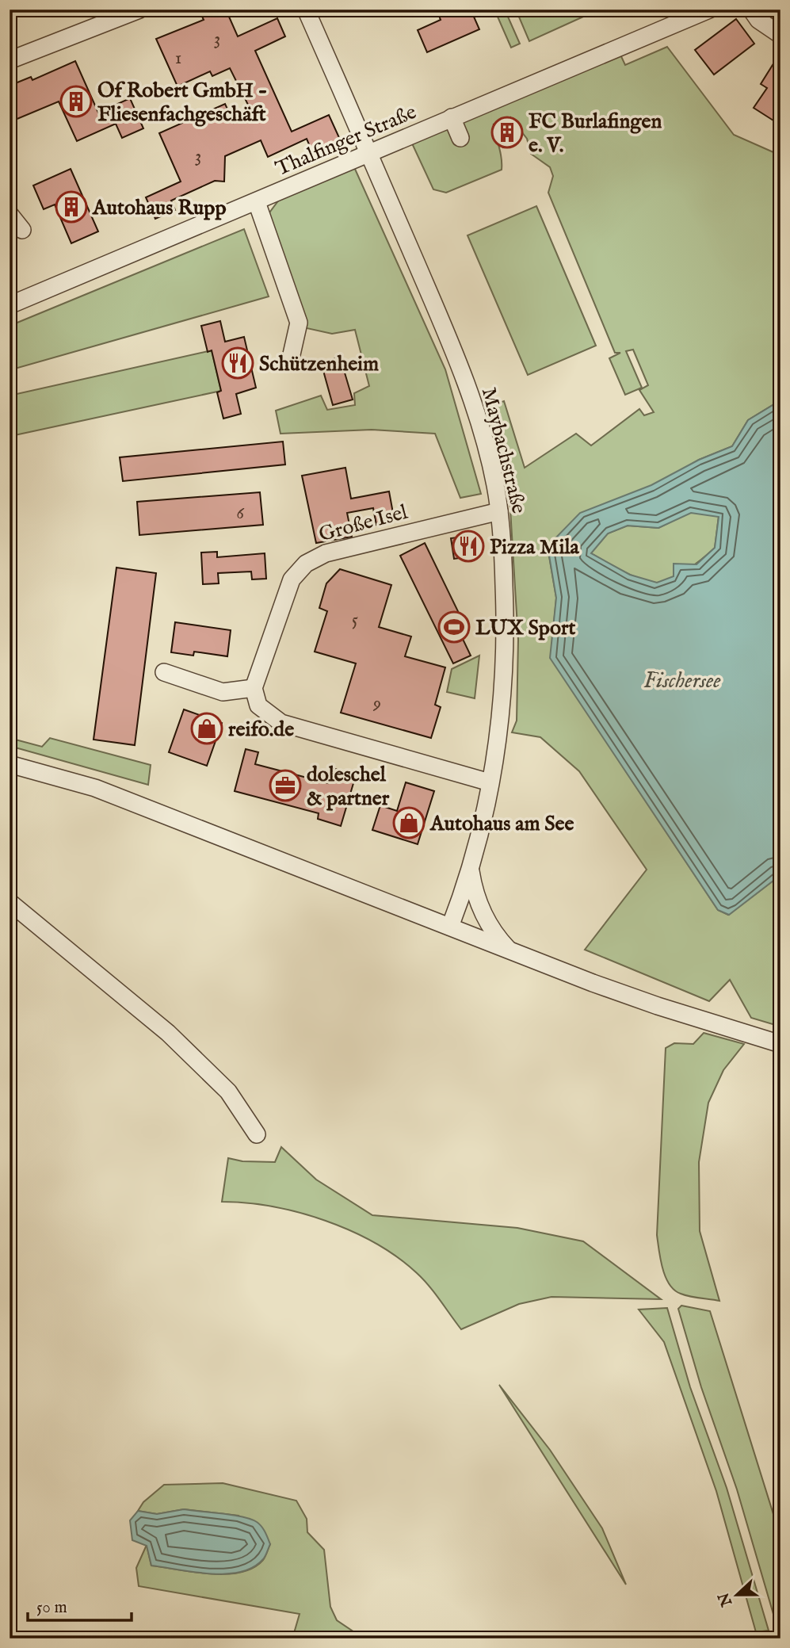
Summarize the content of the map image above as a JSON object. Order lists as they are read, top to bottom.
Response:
{
  "streets": {
    "street": ["Thalfinger Straße", "Maybachstraße", "Große Isel"]
  },
  "crossings": [
    ["Thalfinger Straße", "Maybachstraße"],
    ["Maybachstraße", "Große Isel"]
  ],
  "water": ["Fischersee"],
  "places": {
    "building": ["Of Robert GmbH - Fliesenfachgeschäft", "FC Burlafingen e. V.", "Autohaus Rupp"],
    "restaurant": ["Schützenheim", "Pizza Mila"],
    "sports": ["LUX Sport"],
    "shop": ["reifo.de", "Autohaus am See"],
    "office": ["doleschel & partner"]
  },
  "house_numbers": [
    "3",
    "1",
    "3",
    "6",
    "5",
    "9"
  ],
  "scale_bar": "50 m",
  "north": "left"
}
